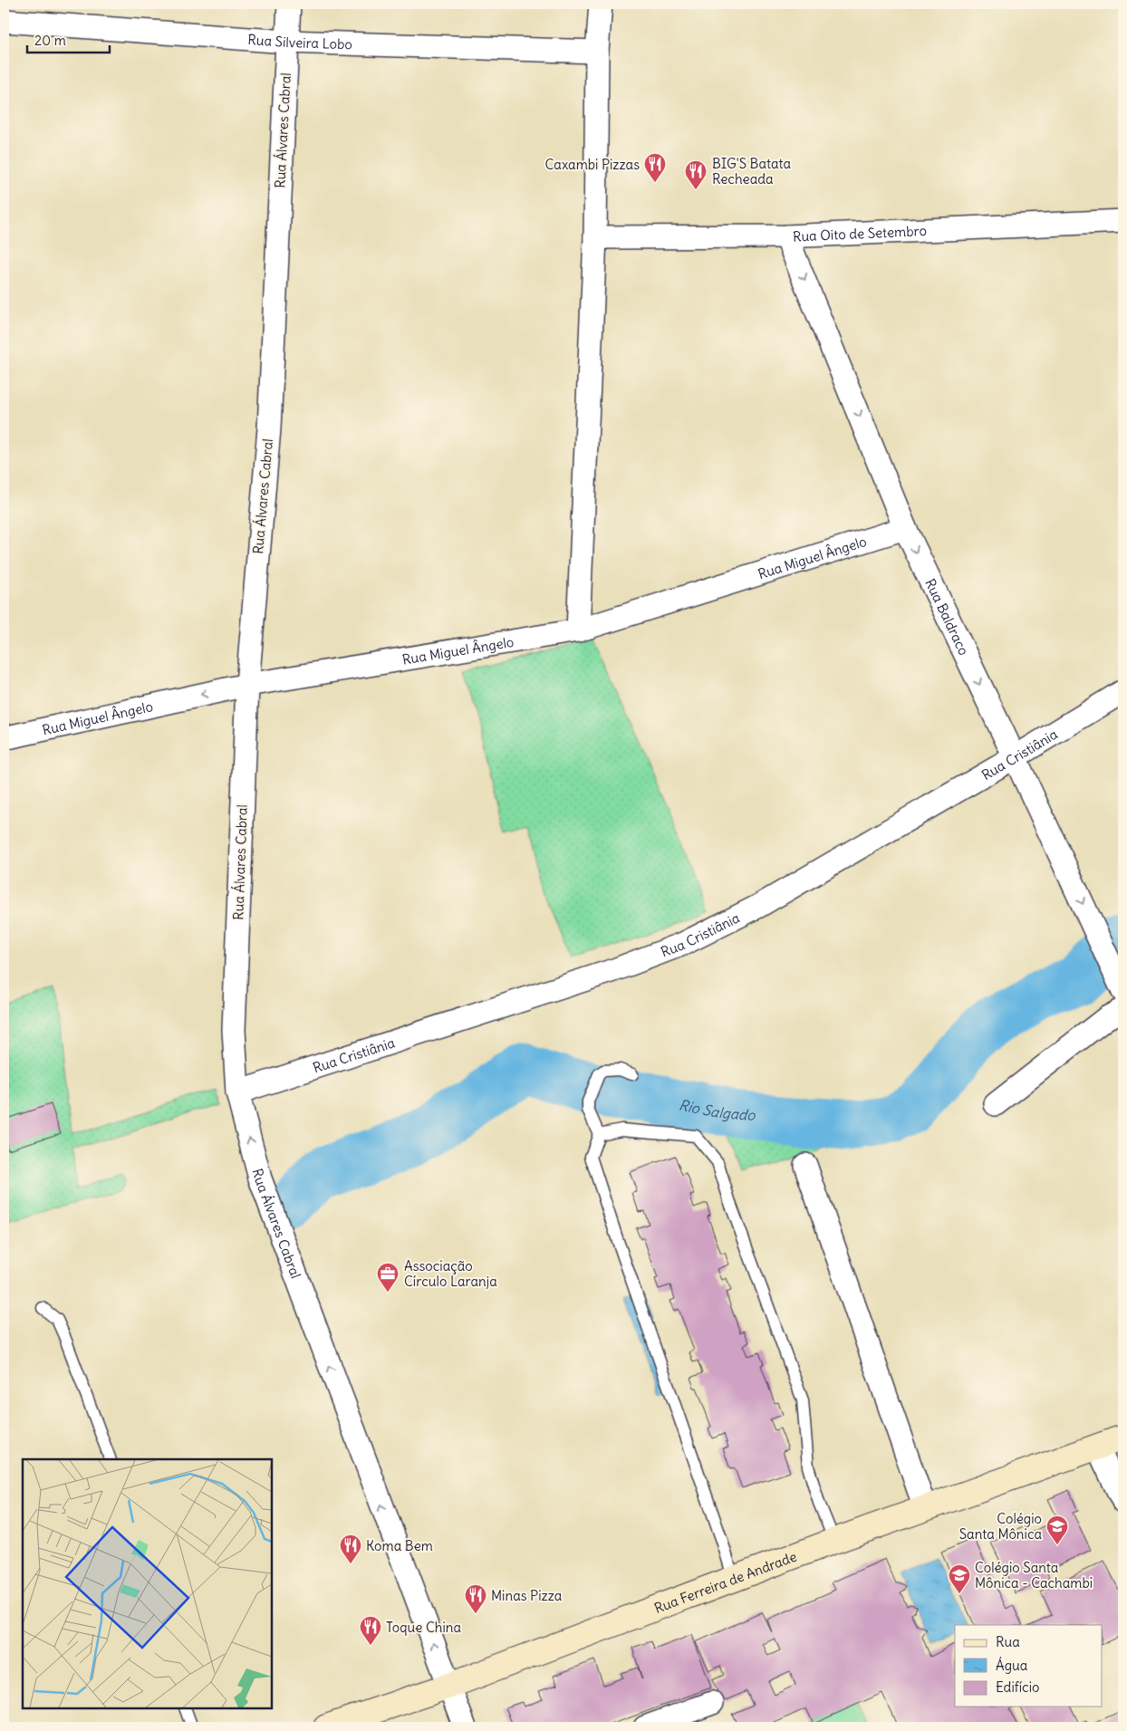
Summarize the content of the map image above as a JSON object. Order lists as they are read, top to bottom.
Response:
{
  "streets": {
    "street": [
      "Rua Silveira Lobo",
      "Rua Álvares Cabral",
      "Rua Oito de Setembro",
      "Rua Miguel Ângelo",
      "Rua Baldraco",
      "Rua Cristiânia",
      "Rua Ferreira de Andrade"
    ]
  },
  "crossings": [
    ["Rua Silveira Lobo", "Rua Álvares Cabral"],
    ["Rua Álvares Cabral", "Rua Miguel Ângelo"],
    ["Rua Álvares Cabral", "Rua Cristiânia"],
    ["Rua Álvares Cabral", "Rua Ferreira de Andrade"],
    ["Rua Oito de Setembro", "Rua Baldraco"],
    ["Rua Miguel Ângelo", "Rua Baldraco"],
    ["Rua Baldraco", "Rua Cristiânia"]
  ],
  "one_way": ["Rua Álvares Cabral", "Rua Baldraco"],
  "water": ["Rio Salgado"],
  "places": {
    "restaurant": [
      "Caxambi Pizzas",
      "BIG'S Batata Recheada",
      "Koma Bem",
      "Minas Pizza",
      "Toque China"
    ],
    "office": ["Associação Círculo Laranja"],
    "school or university": ["Colégio Santa Mônica", "Colégio Santa Mônica - Cachambi"]
  },
  "legend": ["Rua", "Água", "Edifício"],
  "scale_bar": "20 m"
}
